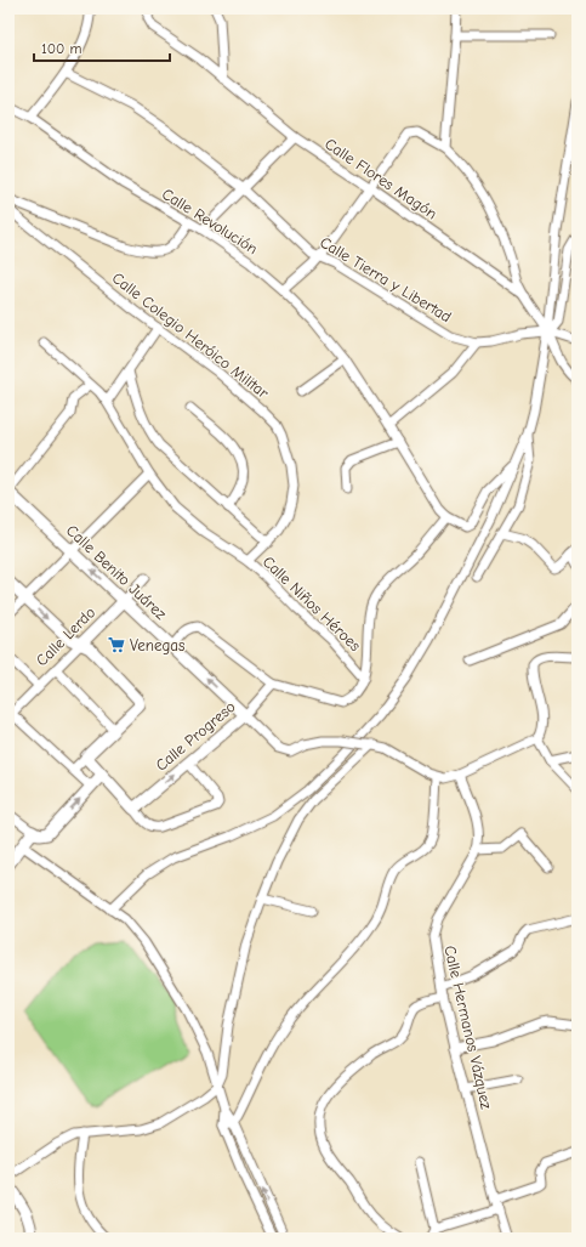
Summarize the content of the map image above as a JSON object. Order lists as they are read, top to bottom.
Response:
{
  "streets": {
    "street": [
      "Calle Flores Magón",
      "Calle Revolución",
      "Calle Tierra y Libertad",
      "Calle Colegio Heróico Militar",
      "Calle Benito Juárez",
      "Calle Niños Héroes",
      "Calle Lerdo",
      "Calle Progreso",
      "Calle Hermanos Vázquez"
    ]
  },
  "crossings": [
    ["Calle Colegio Heróico Militar", "Calle Niños Héroes"],
    ["Calle Benito Juárez", "Calle Lerdo"],
    ["Calle Benito Juárez", "Calle Progreso"]
  ],
  "places": {
    "supermarket": ["Venegas"]
  },
  "scale_bar": "100 m"
}
